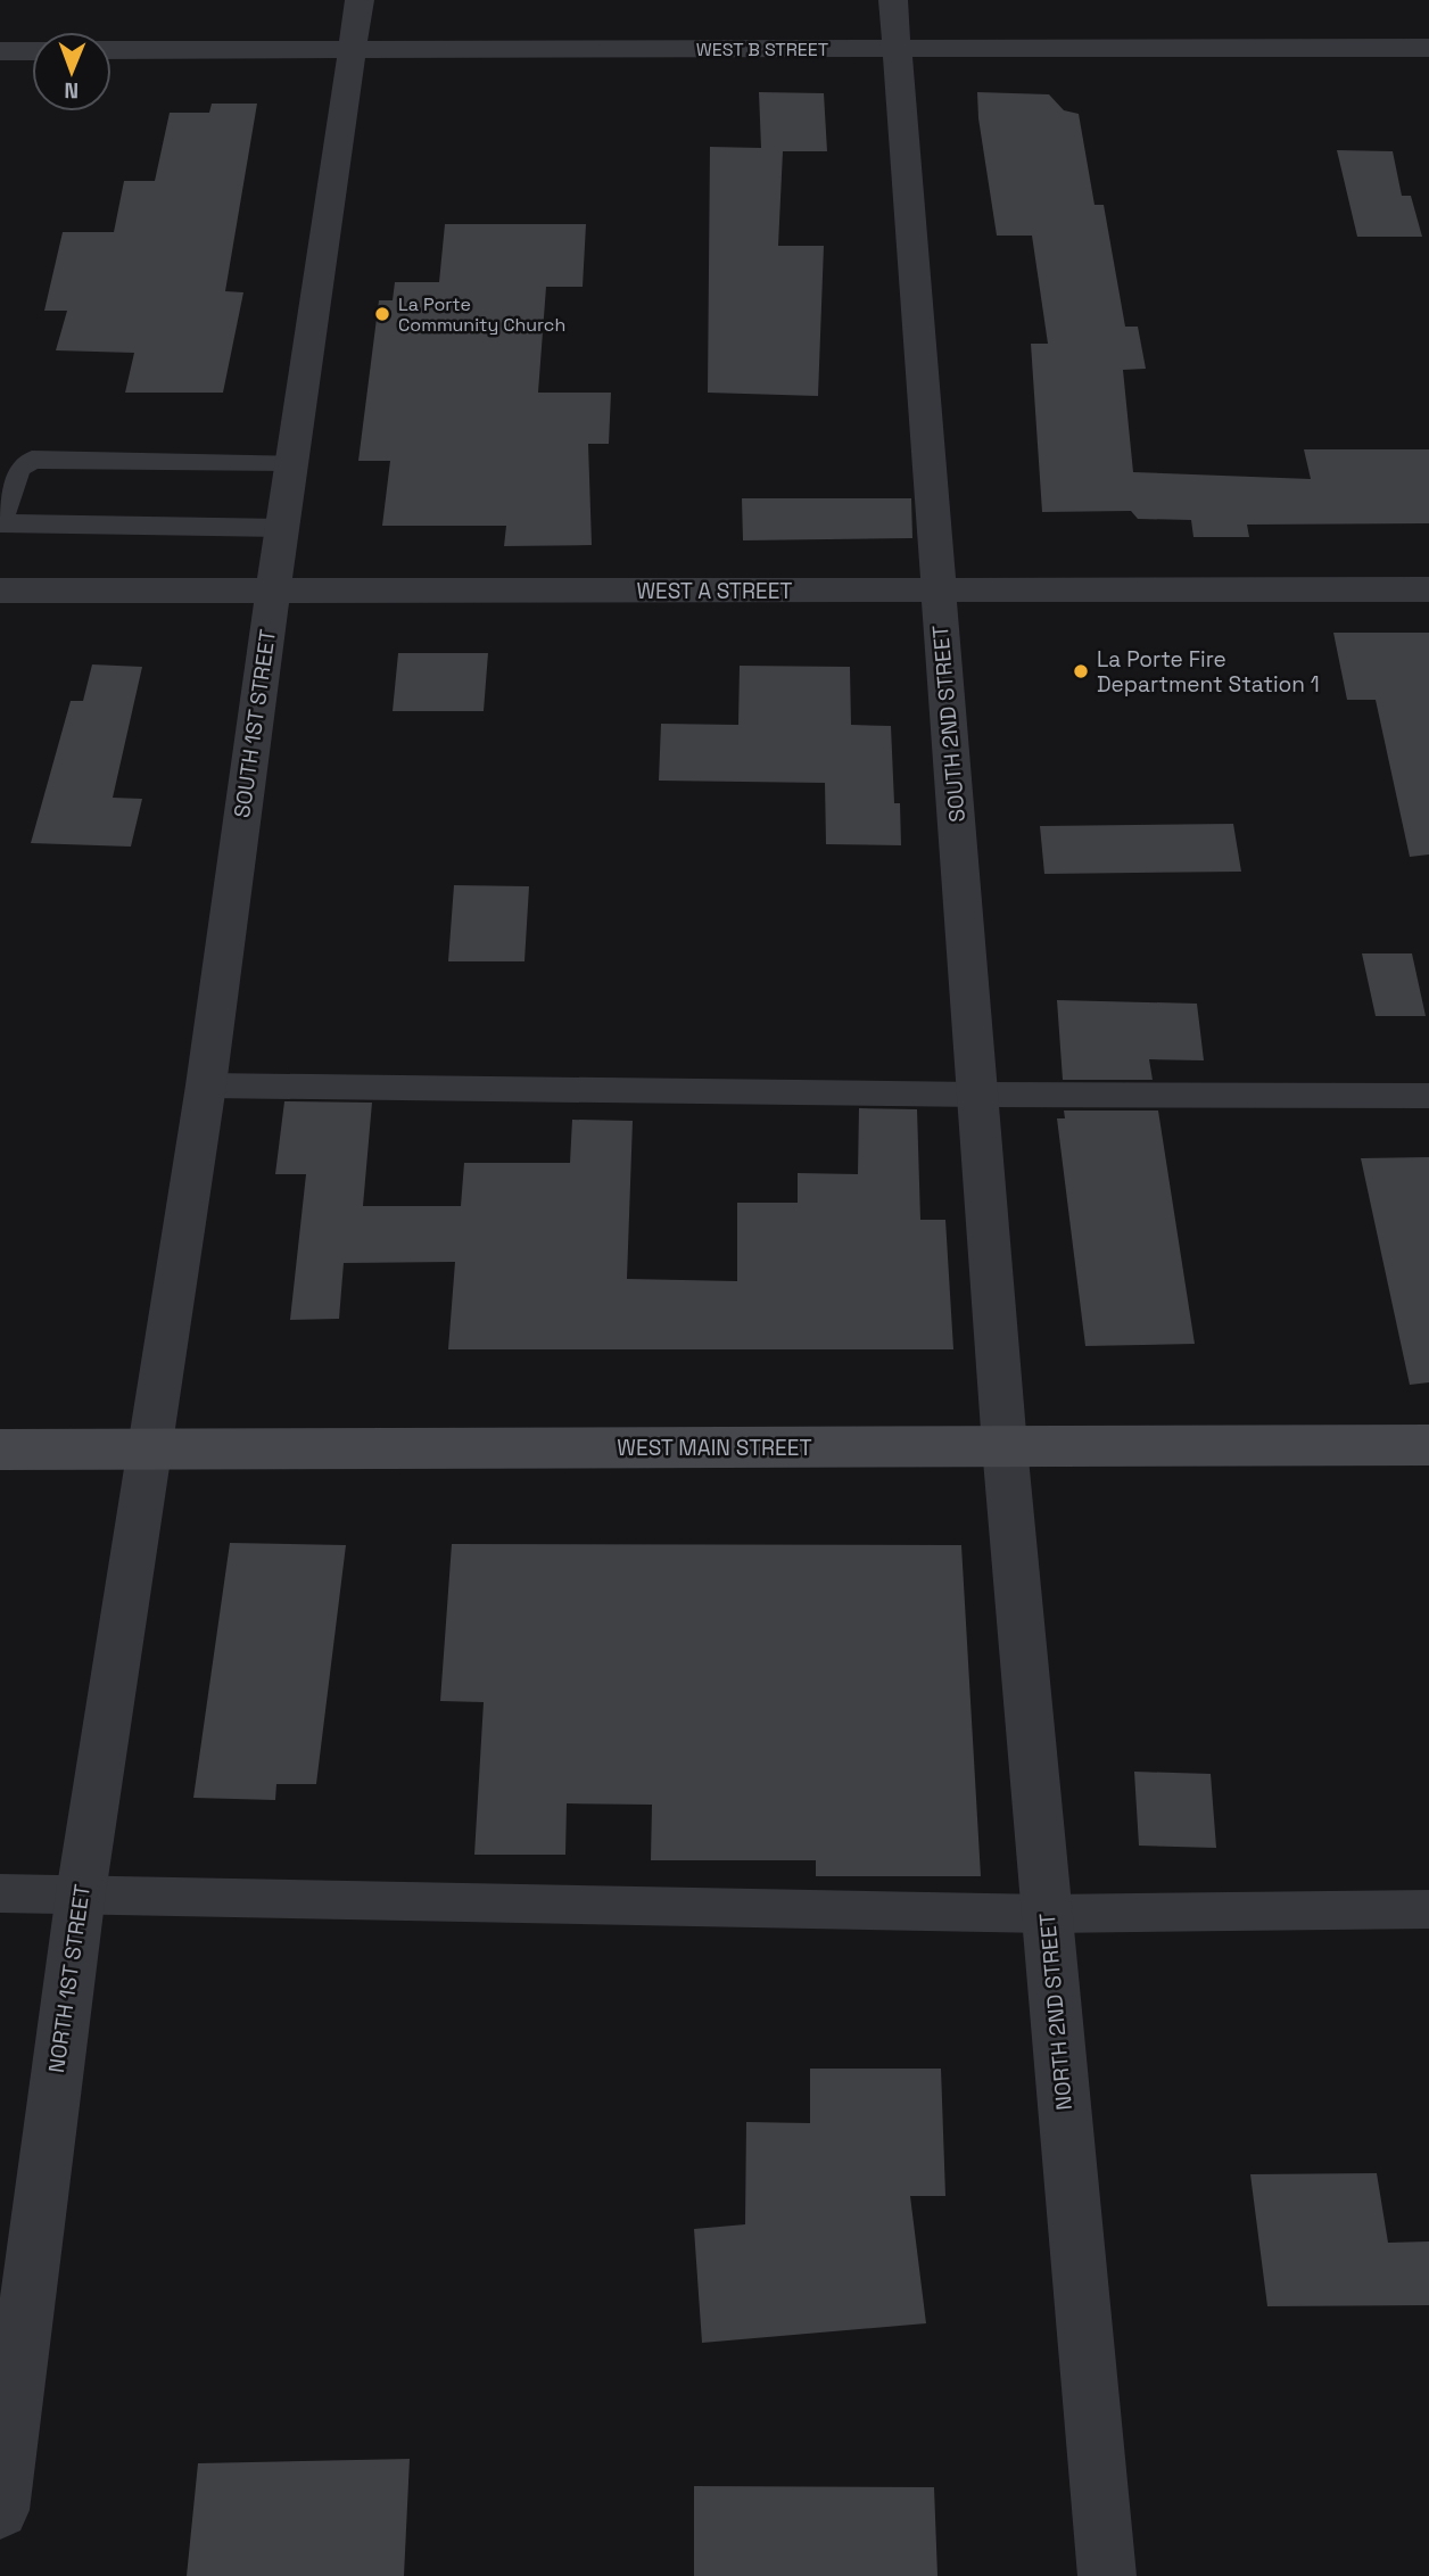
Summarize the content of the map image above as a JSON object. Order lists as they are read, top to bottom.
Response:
{
  "streets": {
    "main road": ["WEST MAIN STREET"],
    "street": [
      "WEST B STREET",
      "WEST A STREET",
      "SOUTH 1ST STREET",
      "SOUTH 2ND STREET",
      "NORTH 1ST STREET",
      "NORTH 2ND STREET"
    ]
  },
  "crossings": [
    ["WEST B STREET", "SOUTH 1ST STREET"],
    ["WEST B STREET", "SOUTH 2ND STREET"],
    ["WEST A STREET", "SOUTH 1ST STREET"],
    ["WEST A STREET", "SOUTH 2ND STREET"],
    ["SOUTH 1ST STREET", "WEST MAIN STREET"],
    ["SOUTH 1ST STREET", "NORTH 1ST STREET"],
    ["SOUTH 2ND STREET", "WEST MAIN STREET"],
    ["SOUTH 2ND STREET", "NORTH 2ND STREET"],
    ["WEST MAIN STREET", "NORTH 1ST STREET"],
    ["WEST MAIN STREET", "NORTH 2ND STREET"]
  ],
  "places": ["La Porte Community Church", "La Porte Fire Department Station 1"],
  "north": "bottom"
}
